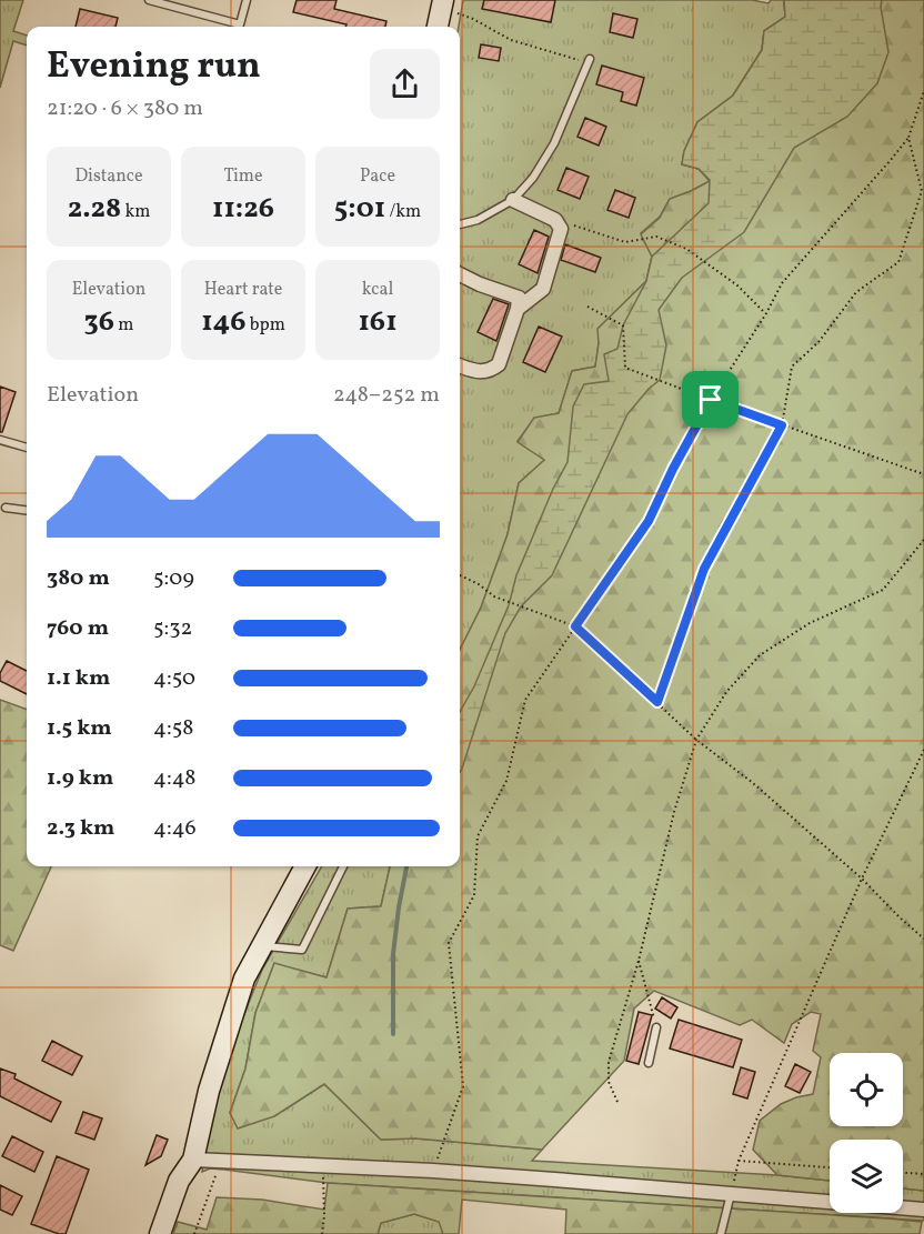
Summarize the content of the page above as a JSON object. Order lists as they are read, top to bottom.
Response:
{
  "page": {
    "heading": ["Evening run", "21:20 · 6 × 380 m"],
    "stats": [
      ["Distance", "2.28 km"],
      ["Time", "11:26"],
      ["Pace", "5:01 /km"],
      ["Elevation", "36 m"],
      ["Heart rate", "146 bpm"],
      ["kcal", "161"]
    ],
    "chart": ["Elevation", "248–252 m"],
    "list": [
      {
        "name": "380 m",
        "note": "5:09"
      },
      {
        "name": "760 m",
        "note": "5:32"
      },
      {
        "name": "1.1 km",
        "note": "4:50"
      },
      {
        "name": "1.5 km",
        "note": "4:58"
      },
      {
        "name": "1.9 km",
        "note": "4:48"
      },
      {
        "name": "2.3 km",
        "note": "4:46"
      }
    ]
  }
}
